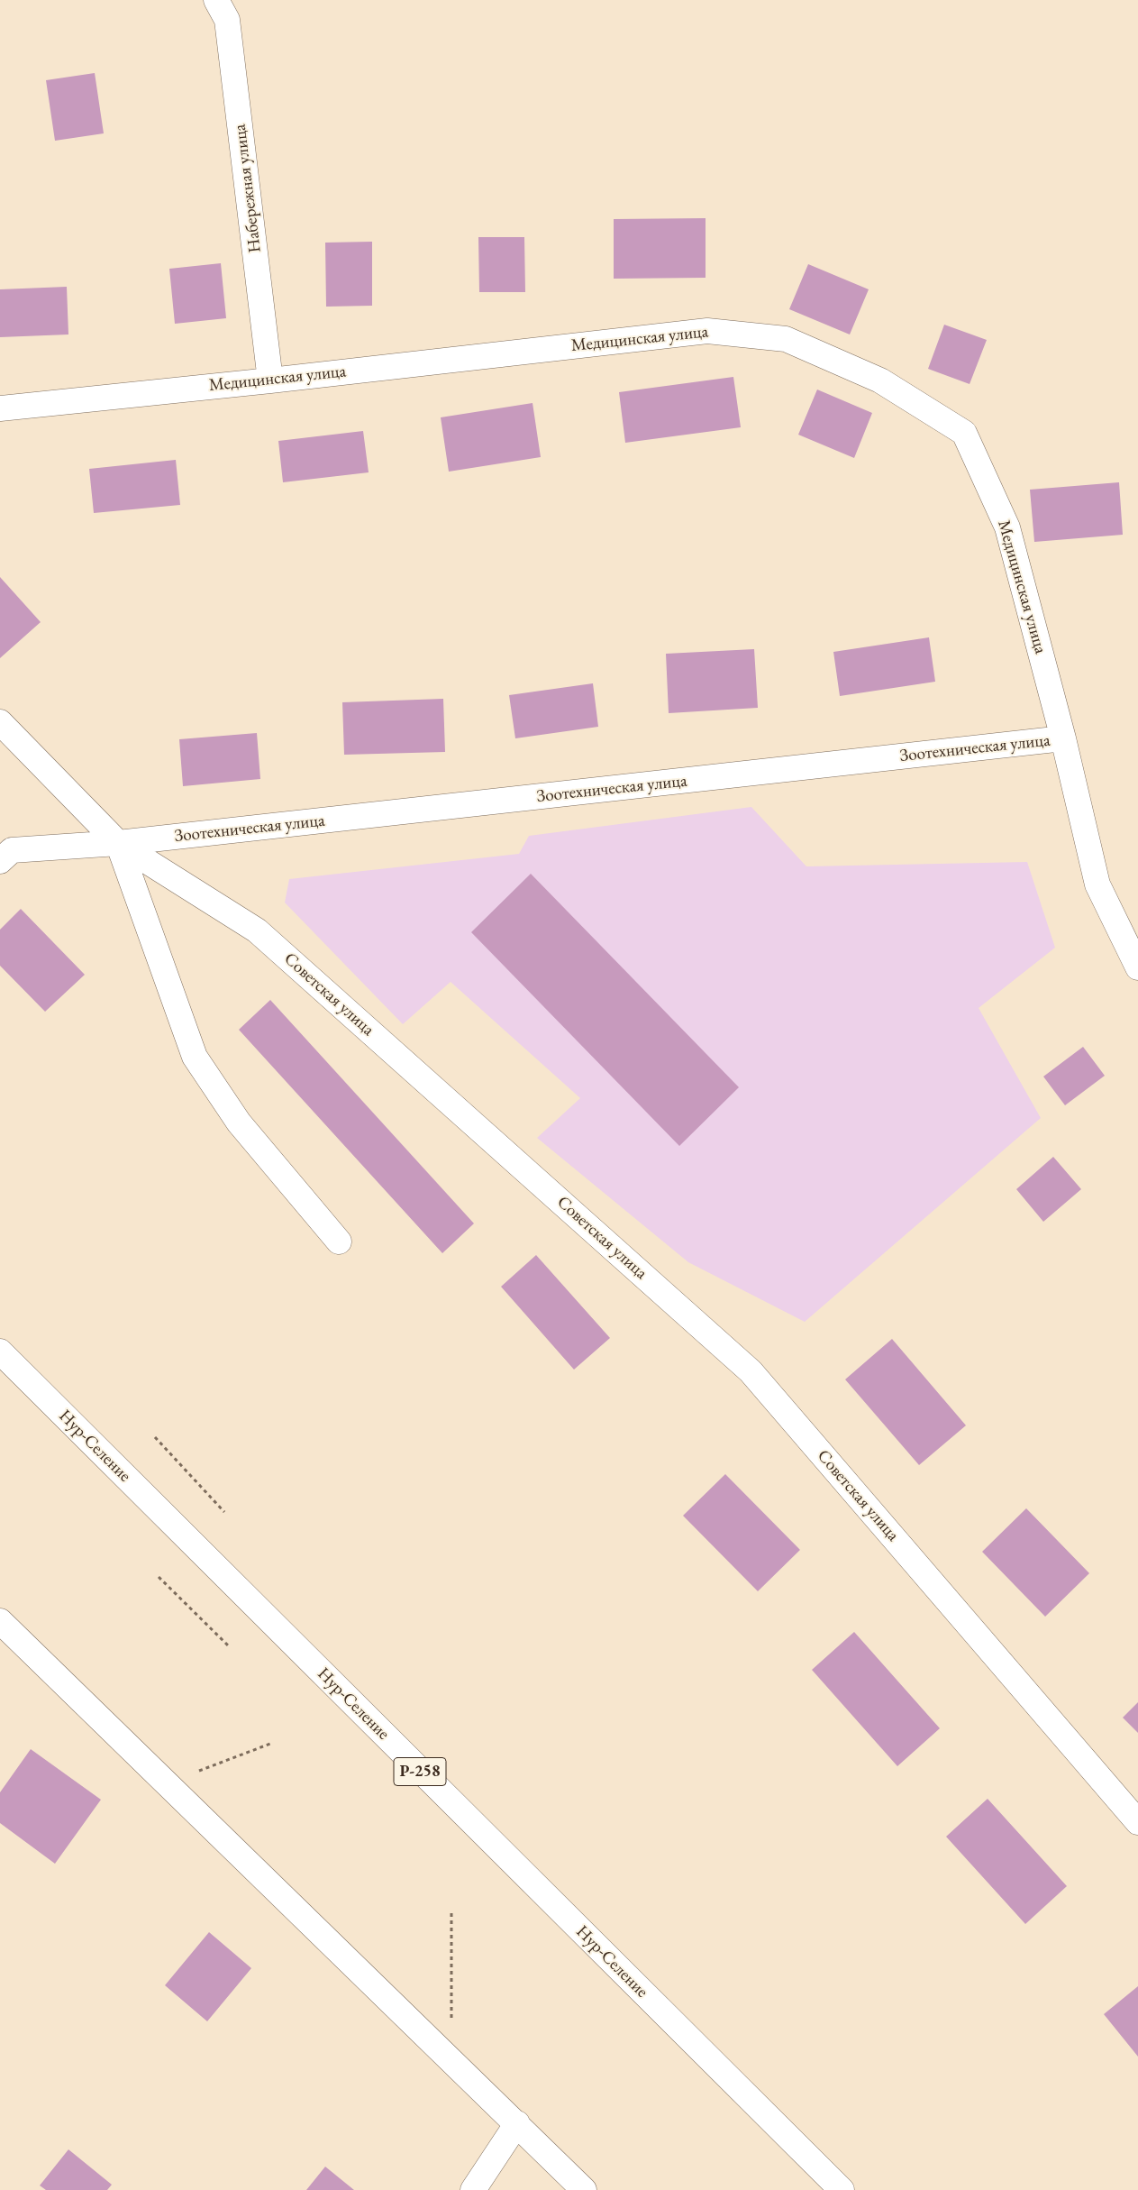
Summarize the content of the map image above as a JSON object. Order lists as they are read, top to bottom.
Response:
{
  "streets": {
    "main road": [
      "Набережная улица",
      "Медицинская улица",
      "Зоотехническая улица",
      "Советская улица",
      "Нур-Селение",
      "Р-258"
    ]
  },
  "crossings": [
    ["Набережная улица", "Медицинская улица"],
    ["Медицинская улица", "Зоотехническая улица"],
    ["Зоотехническая улица", "Советская улица"]
  ]
}
